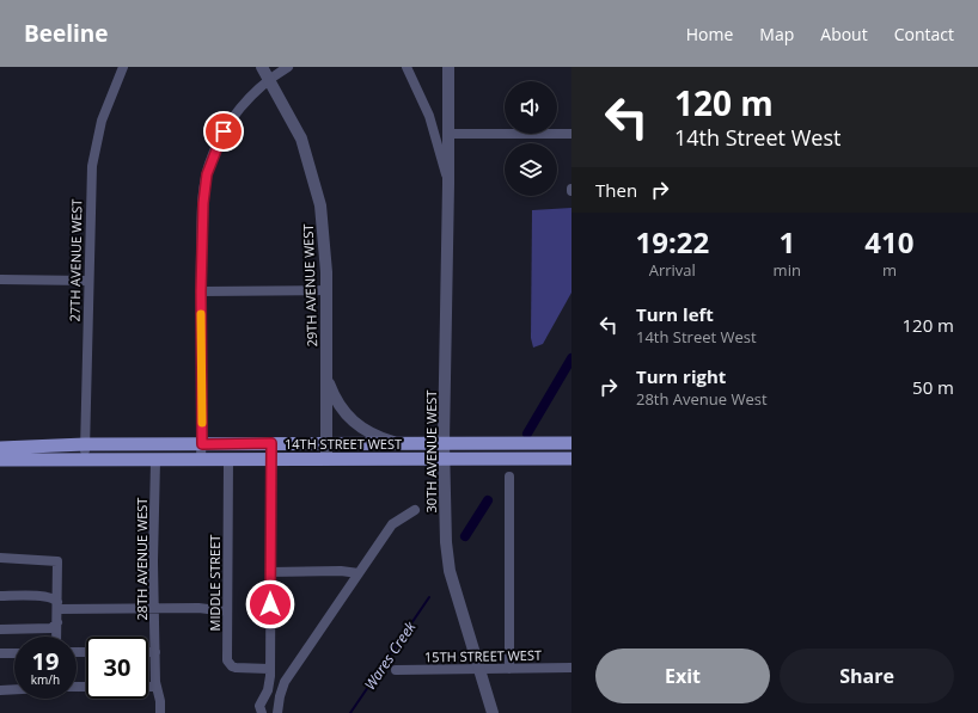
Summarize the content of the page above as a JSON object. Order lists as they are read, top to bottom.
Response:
{
  "streets": {
    "main road": ["14TH STREET WEST"],
    "street": [
      "27TH AVENUE WEST",
      "29TH AVENUE WEST",
      "30TH AVENUE WEST",
      "28TH AVENUE WEST",
      "MIDDLE STREET",
      "15TH STREET WEST"
    ]
  },
  "crossings": [
    ["27TH AVENUE WEST", "14TH STREET WEST"],
    ["29TH AVENUE WEST", "14TH STREET WEST"],
    ["14TH STREET WEST", "30TH AVENUE WEST"],
    ["14TH STREET WEST", "28TH AVENUE WEST"],
    ["14TH STREET WEST", "MIDDLE STREET"],
    ["30TH AVENUE WEST", "15TH STREET WEST"]
  ],
  "water": ["Wares Creek"],
  "page": {
    "header": "Beeline",
    "nav": [
      "Home",
      "Map",
      "About",
      "Contact"
    ],
    "turn": ["120 m", "14th Street West"],
    "then": "Then",
    "eta": [
      "19:22",
      "Arrival",
      "1",
      "min",
      "410",
      "m"
    ],
    "list": [
      {
        "name": "Turn left",
        "note": "14th Street West",
        "value": "120 m"
      },
      {
        "name": "Turn right",
        "note": "28th Avenue West",
        "value": "50 m"
      }
    ],
    "speed": "19 km/h",
    "limit": "30",
    "buttons": ["Exit", "Share"]
  }
}
